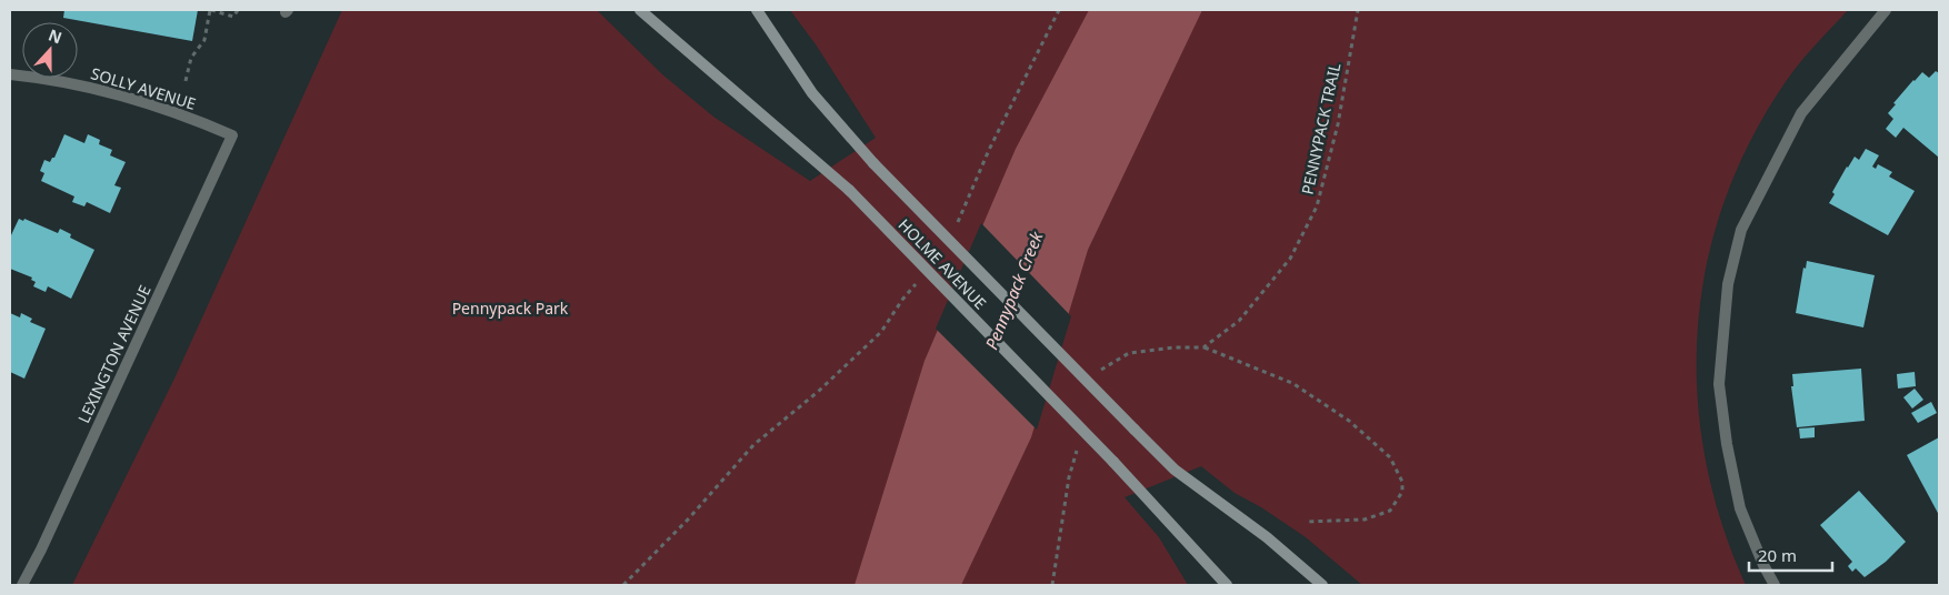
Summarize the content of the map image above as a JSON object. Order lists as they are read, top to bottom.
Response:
{
  "streets": {
    "main road": ["HOLME AVENUE"],
    "street": ["SOLLY AVENUE", "LEXINGTON AVENUE"],
    "path": ["PENNYPACK TRAIL"]
  },
  "crossings": [
    ["SOLLY AVENUE", "LEXINGTON AVENUE"]
  ],
  "water": ["Pennypack Creek"],
  "parks": ["Pennypack Park"],
  "scale_bar": "20 m",
  "north": "top"
}
